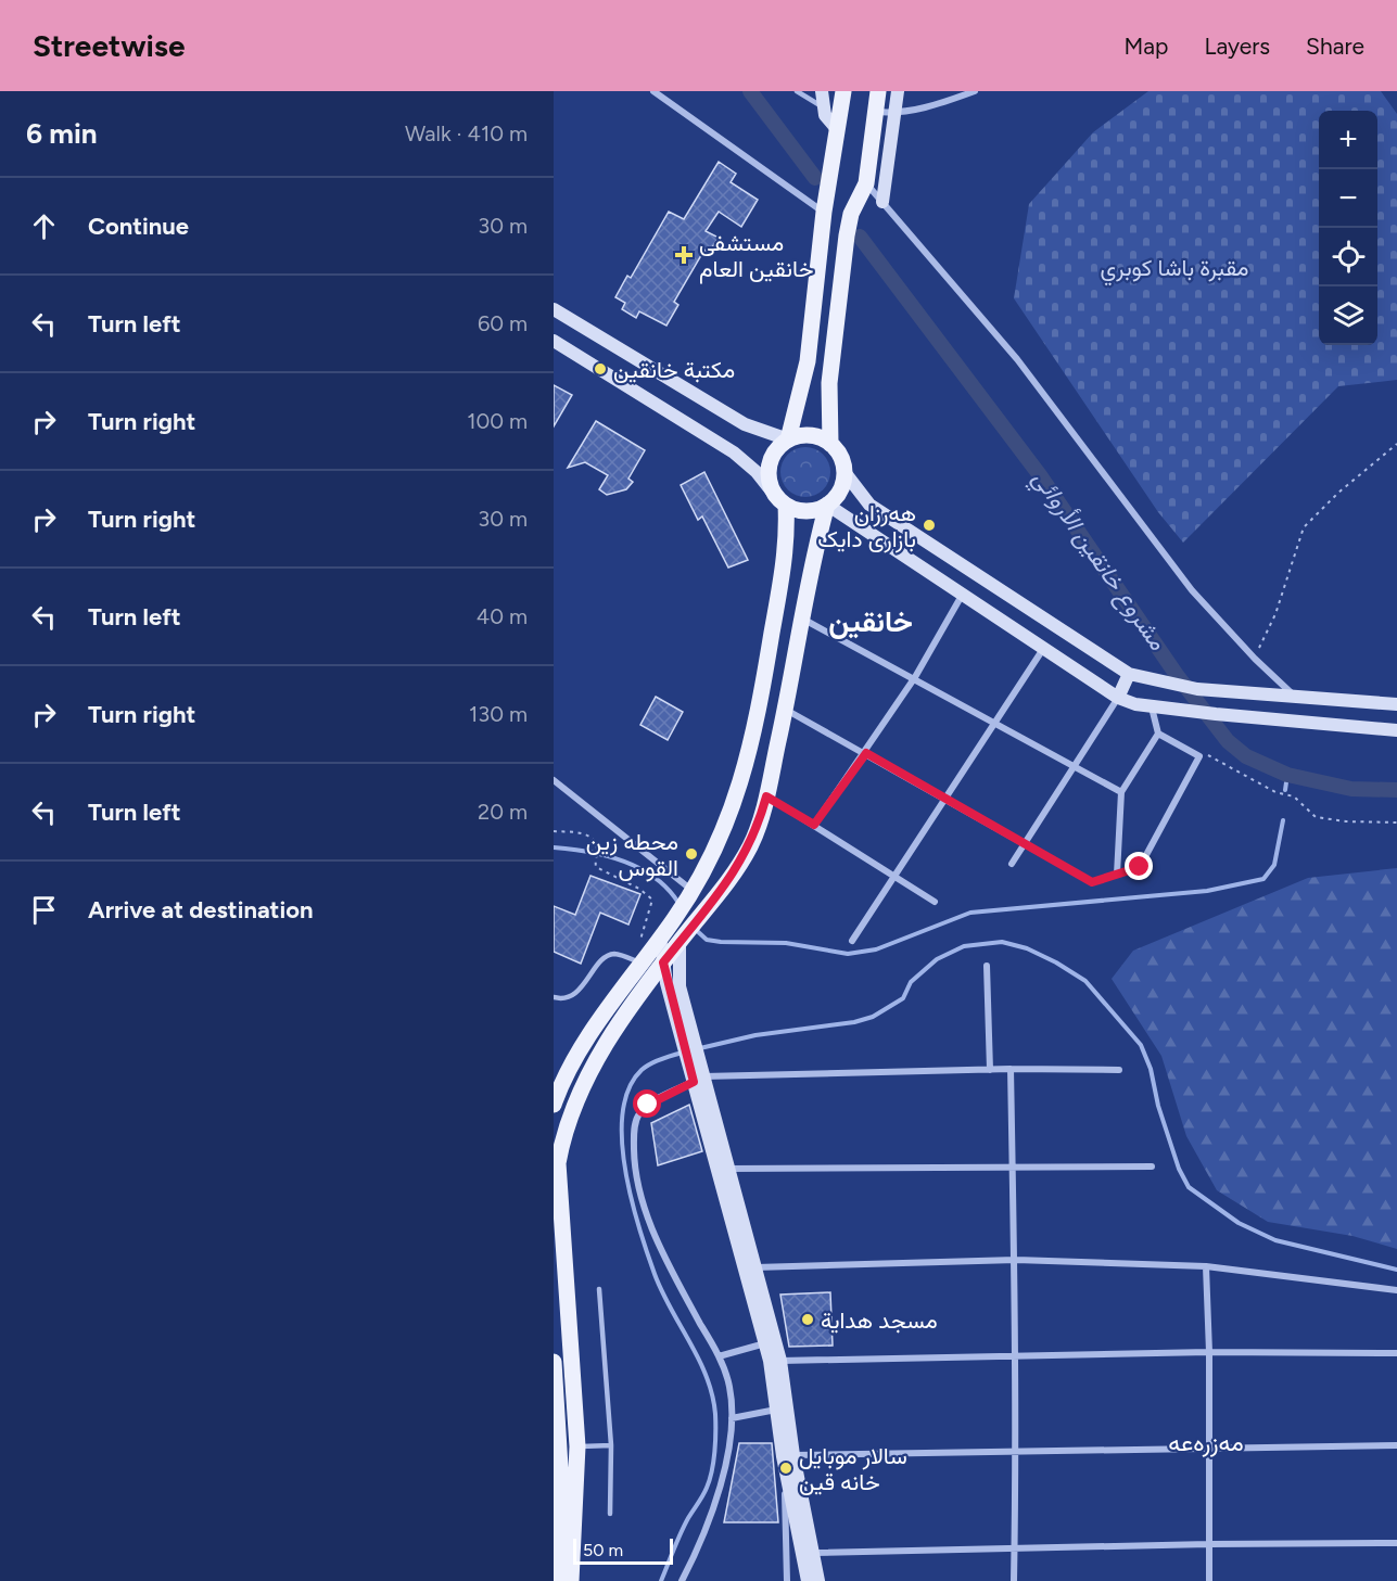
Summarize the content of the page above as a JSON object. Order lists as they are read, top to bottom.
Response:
{
  "districts": ["خانقين", "مەزرەعە"],
  "water": ["مشروع خانقين الأروائي"],
  "parks": ["مقبرة باشا كوبري"],
  "places": {
    "health": ["مستشفى خانقين العام"],
    "other": [
      "مكتبة خانقين",
      "هەرزان بازاری دایک",
      "محطه زين القوس",
      "مسجد هداية",
      "سالار موبايل خانه قين"
    ]
  },
  "scale_bar": "50 m",
  "page": {
    "header": "Streetwise",
    "nav": ["Map", "Layers", "Share"],
    "heading": ["6 min", "Walk · 410 m"],
    "map_buttons": ["+", "−"],
    "list": [
      ["Continue", "30 m"],
      ["Turn left", "60 m"],
      ["Turn right", "100 m"],
      ["Turn right", "30 m"],
      ["Turn left", "40 m"],
      ["Turn right", "130 m"],
      ["Turn left", "20 m"],
      "Arrive at destination"
    ],
    "scale": "50 m"
  }
}
